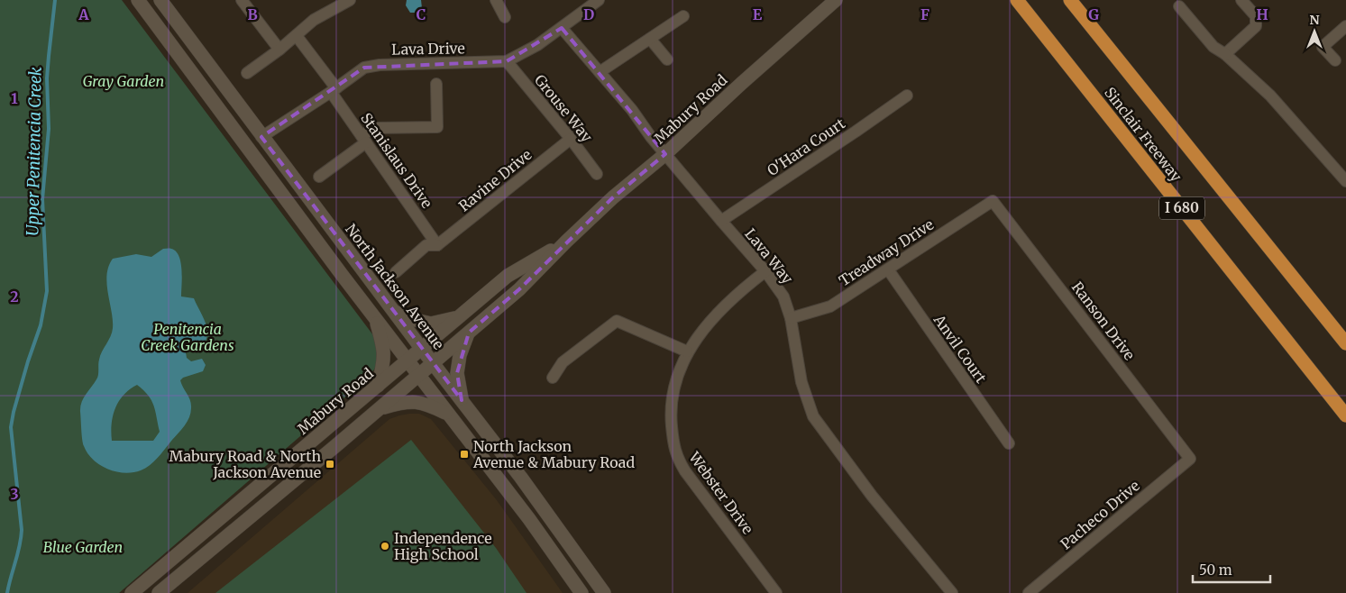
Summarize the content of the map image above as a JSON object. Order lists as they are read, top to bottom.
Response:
{
  "streets": {
    "highway": ["Sinclair Freeway", "I 680"],
    "main road": ["Mabury Road", "North Jackson Avenue"],
    "street": [
      "Lava Drive",
      "Grouse Way",
      "O'Hara Court",
      "Stanislaus Drive",
      "Ravine Drive",
      "Treadway Drive",
      "Lava Way",
      "Ranson Drive",
      "Anvil Court",
      "Webster Drive",
      "Pacheco Drive"
    ]
  },
  "crossings": [
    ["Lava Drive", "Grouse Way"],
    ["Lava Drive", "Stanislaus Drive"],
    ["Lava Drive", "Lava Way"],
    ["Lava Drive", "North Jackson Avenue"],
    ["Grouse Way", "Ravine Drive"],
    ["Mabury Road", "Lava Way"],
    ["Mabury Road", "North Jackson Avenue"],
    ["O'Hara Court", "Lava Way"],
    ["Stanislaus Drive", "Ravine Drive"],
    ["Treadway Drive", "Lava Way"],
    ["Treadway Drive", "Ranson Drive"],
    ["Treadway Drive", "Anvil Court"],
    ["Lava Way", "Webster Drive"],
    ["Ranson Drive", "Pacheco Drive"]
  ],
  "water": ["Upper Penitencia Creek"],
  "parks": ["Gray Garden", "Penitencia Creek Gardens", "Blue Garden"],
  "places": {
    "transit": ["North Jackson Avenue & Mabury Road", "Mabury Road & North Jackson Avenue"],
    "other": ["Independence High School"]
  },
  "scale_bar": "50 m",
  "north": "top",
  "grid": {
    "columns": [
      "A",
      "B",
      "C",
      "D",
      "E",
      "F",
      "G",
      "H"
    ],
    "rows": ["1", "2", "3"]
  }
}
